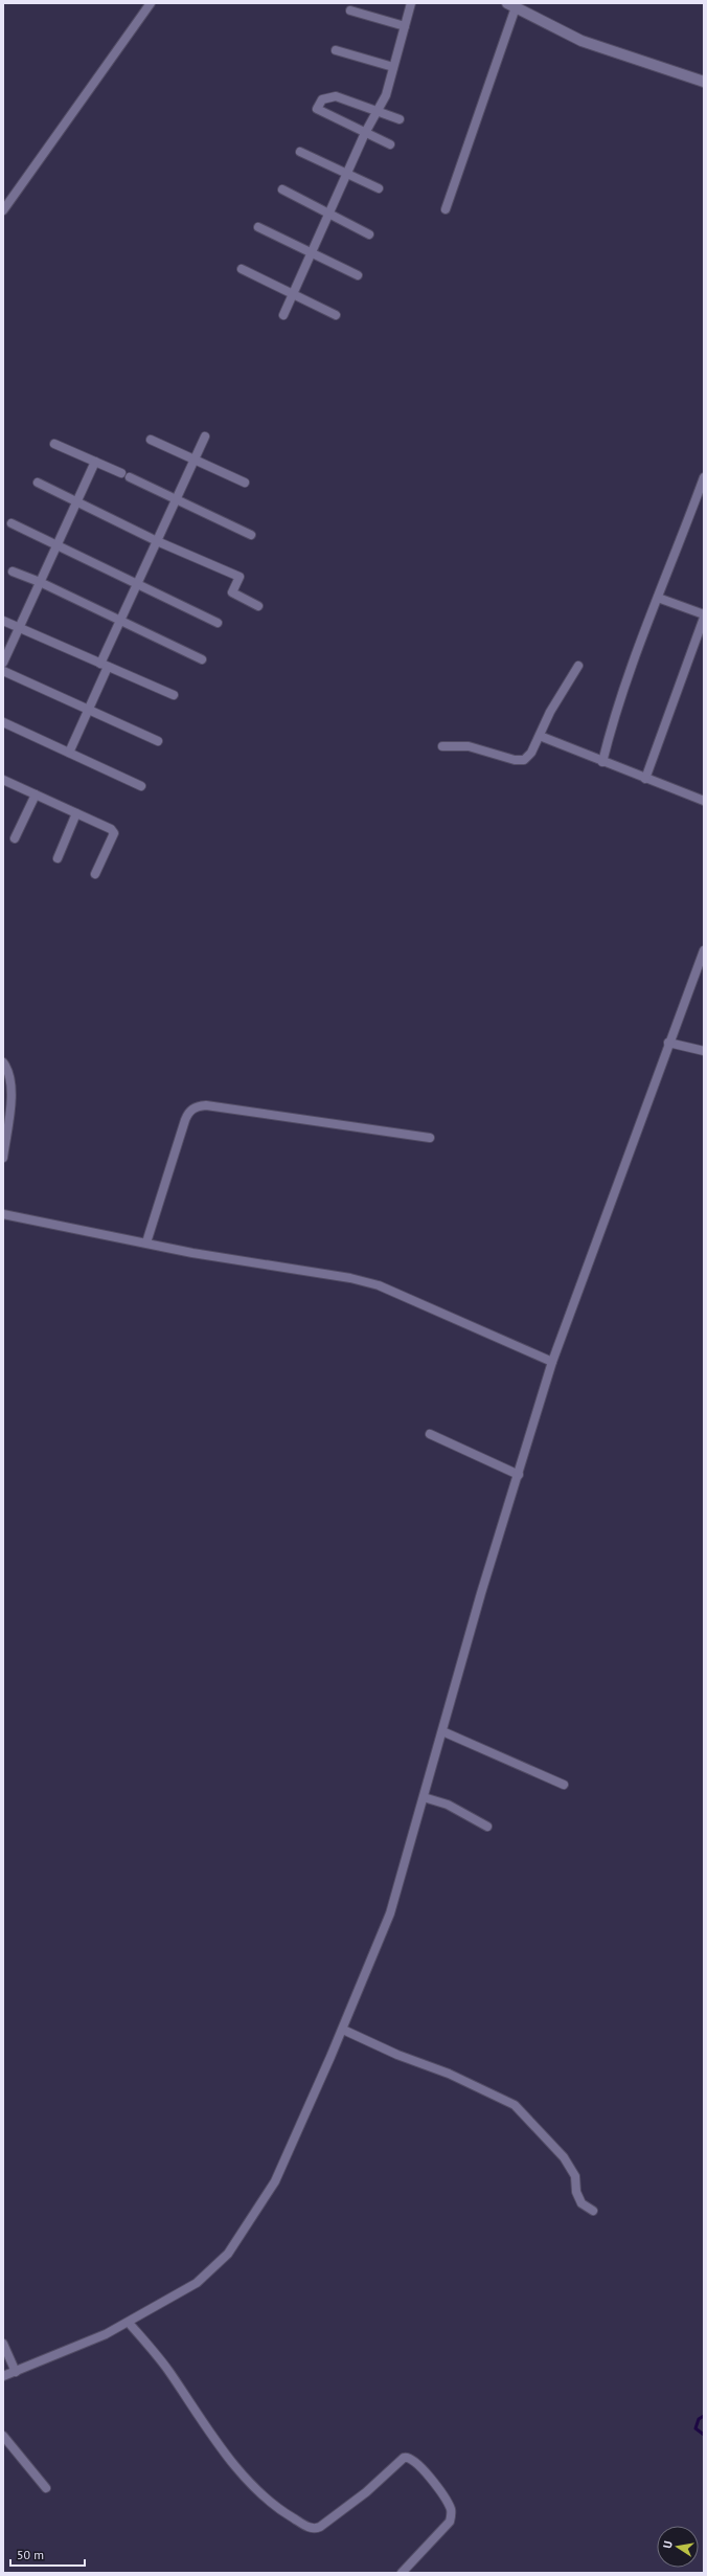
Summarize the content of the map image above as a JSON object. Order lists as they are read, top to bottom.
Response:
{
  "scale_bar": "50 m",
  "north": "left"
}
